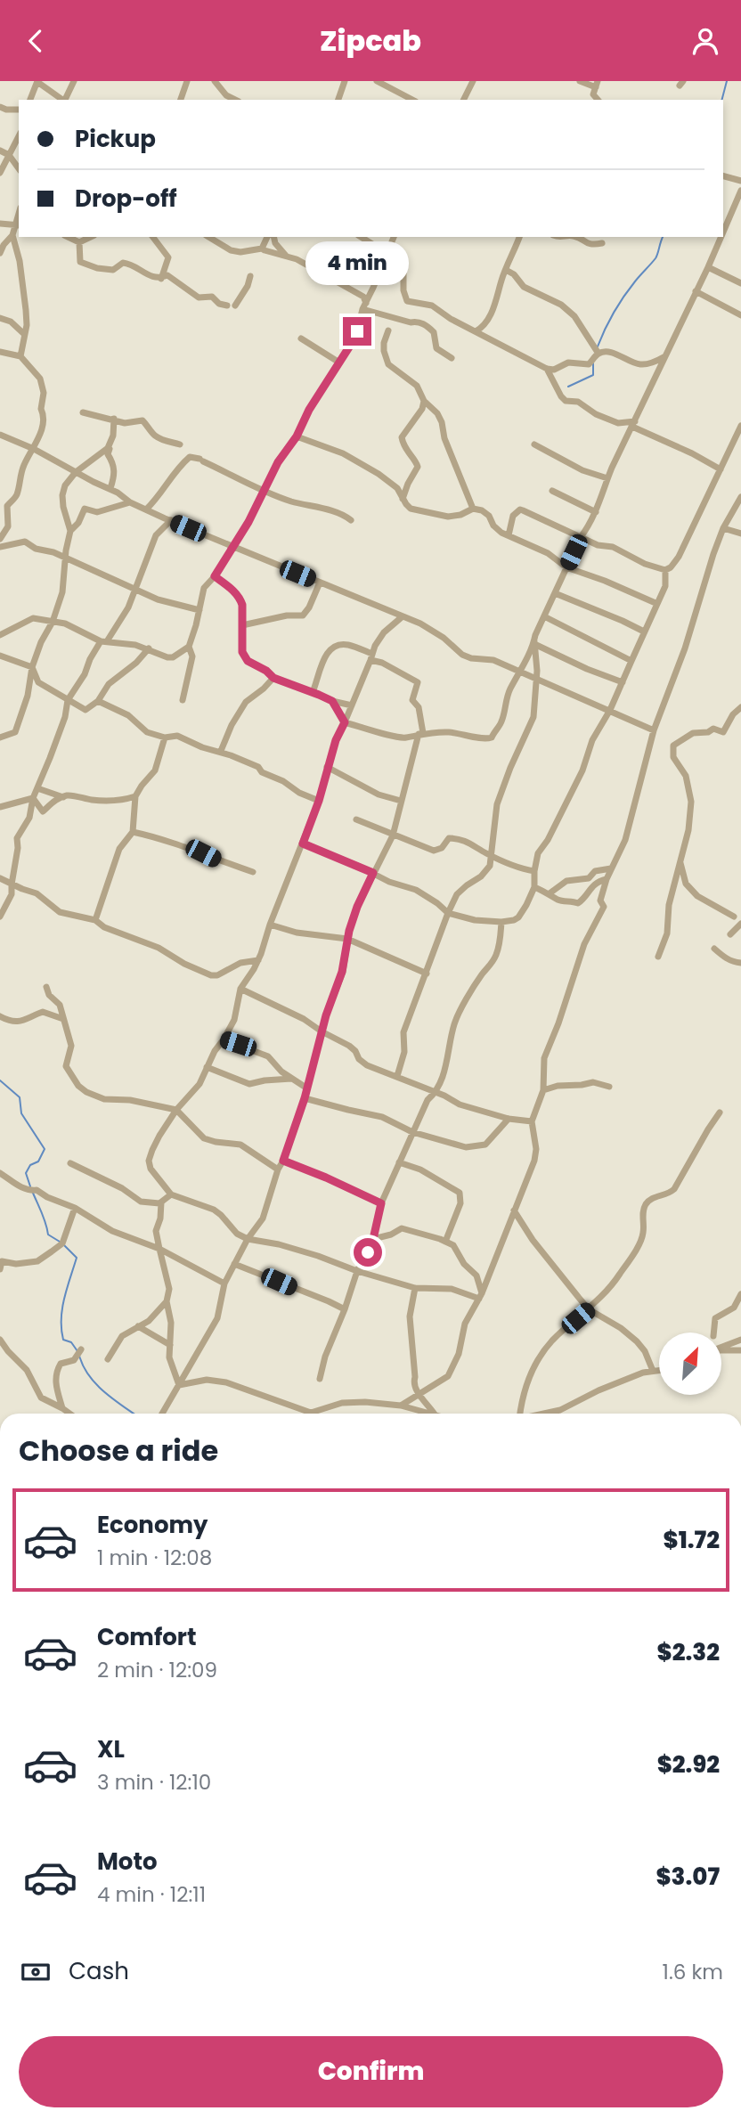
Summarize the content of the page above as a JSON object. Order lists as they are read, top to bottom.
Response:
{
  "north": "top right",
  "page": {
    "header": "Zipcab",
    "banner": ["Pickup", "Drop-off"],
    "bubble": "4 min",
    "heading": "Choose a ride",
    "list": [
      {
        "name": "Economy",
        "note": "1 min · 12:08",
        "value": "$1.72"
      },
      {
        "name": "Comfort",
        "note": "2 min · 12:09",
        "value": "$2.32"
      },
      {
        "name": "XL",
        "note": "3 min · 12:10",
        "value": "$2.92"
      },
      {
        "name": "Moto",
        "note": "4 min · 12:11",
        "value": "$3.07"
      }
    ],
    "pay": ["Cash", "1.6 km"],
    "buttons": "Confirm"
  }
}
